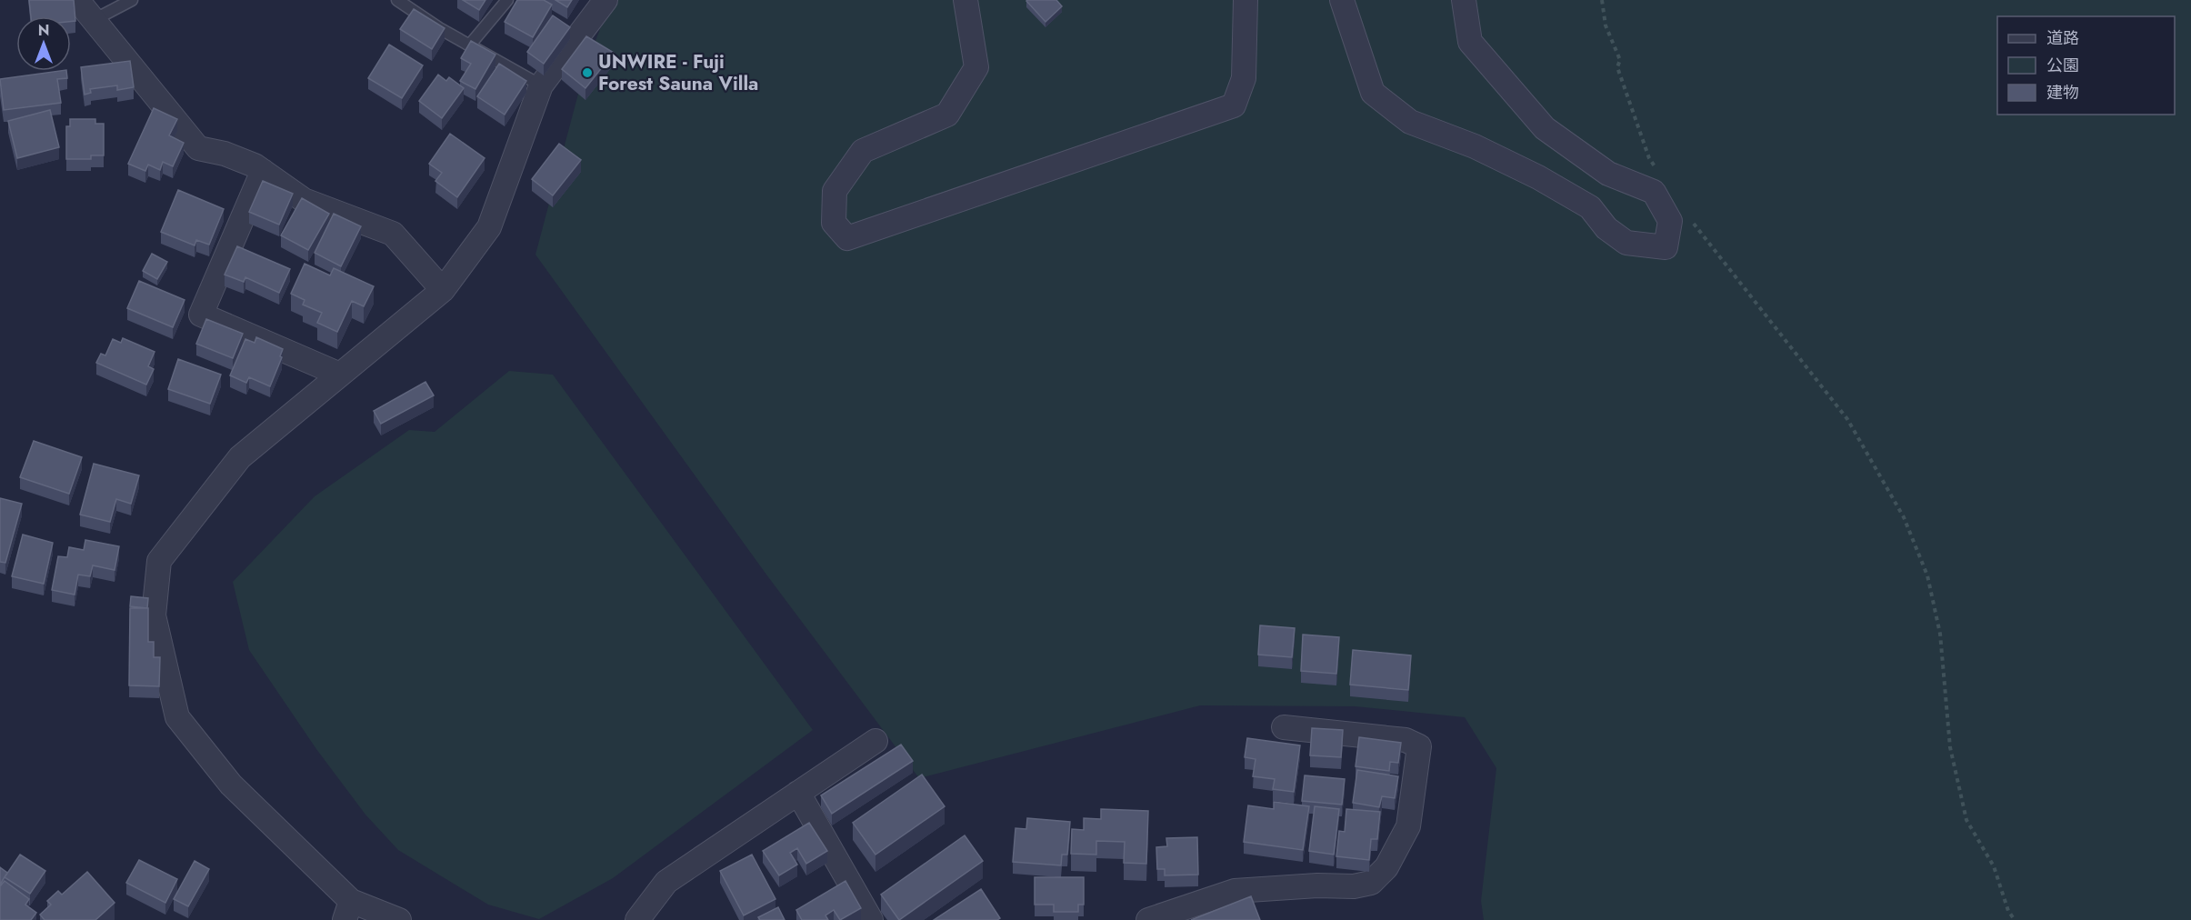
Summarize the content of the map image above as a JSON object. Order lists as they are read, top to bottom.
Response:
{
  "places": ["UNWIRE - Fuji Forest Sauna Villa"],
  "legend": ["道路", "公園", "建物"],
  "north": "top"
}
